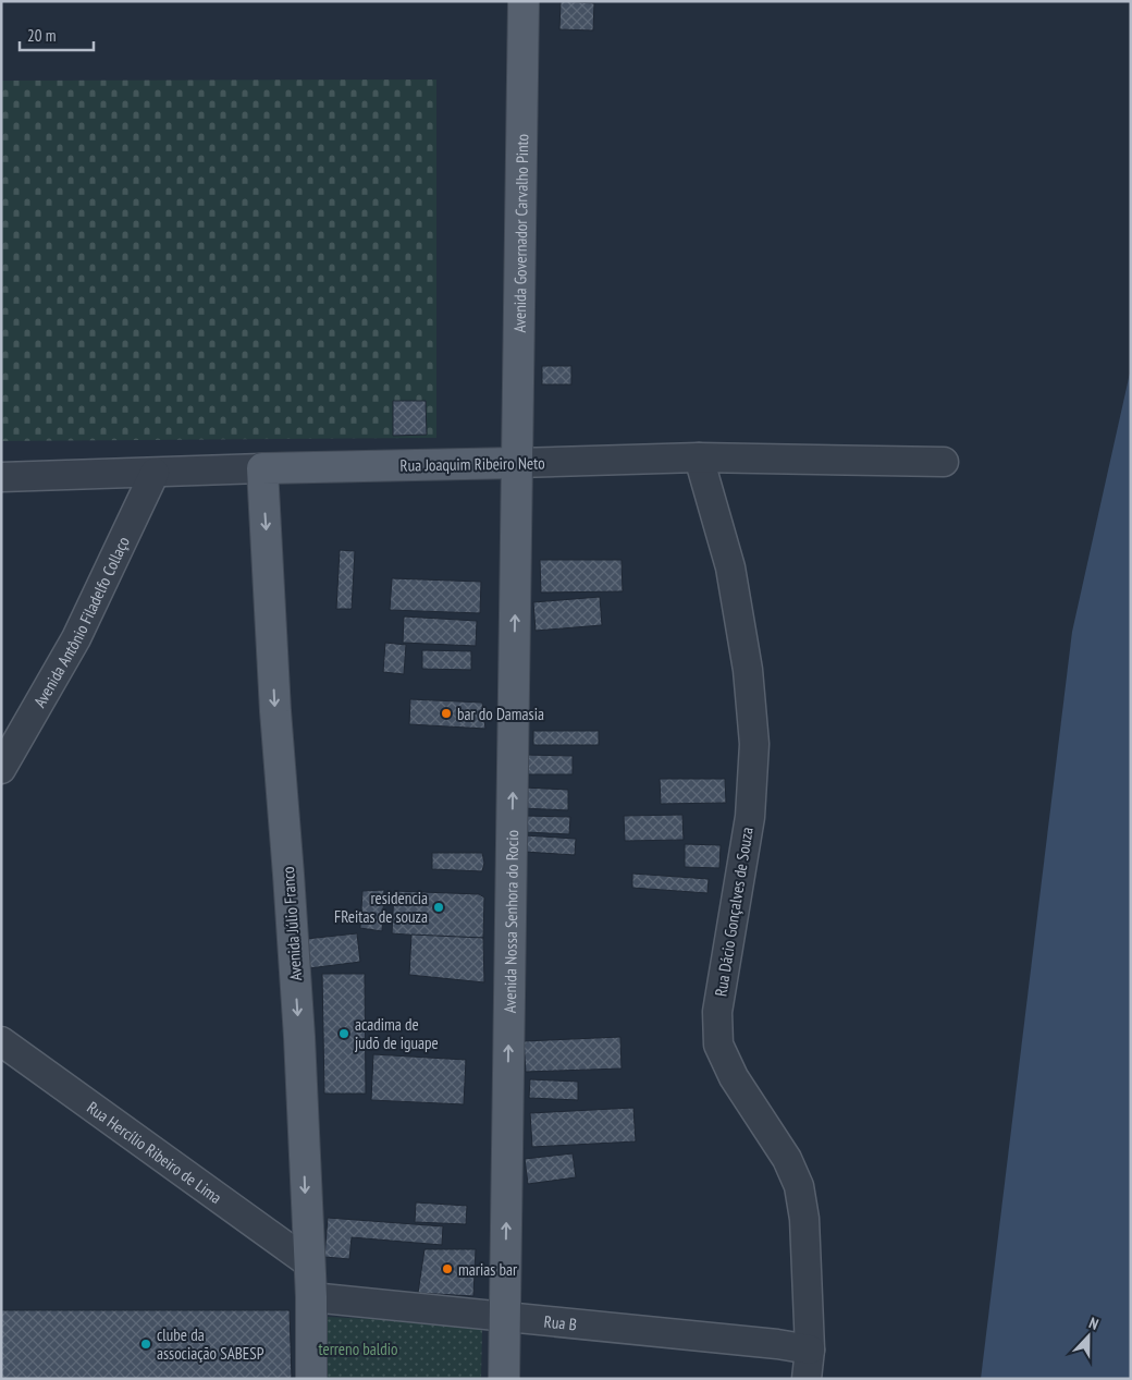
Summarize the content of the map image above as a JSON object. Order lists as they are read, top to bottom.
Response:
{
  "streets": {
    "main road": [
      "Avenida Governador Carvalho Pinto",
      "Rua Joaquim Ribeiro Neto",
      "Avenida Nossa Senhora do Rocio",
      "Avenida Júlio Franco"
    ],
    "street": [
      "Avenida Antônio Filadelfo Collaço",
      "Rua Dácio Gonçalves de Souza",
      "Rua Hercílio Ribeiro de Lima",
      "Rua B"
    ]
  },
  "crossings": [
    ["Avenida Governador Carvalho Pinto", "Rua Joaquim Ribeiro Neto"],
    ["Avenida Governador Carvalho Pinto", "Avenida Nossa Senhora do Rocio"],
    ["Rua Joaquim Ribeiro Neto", "Avenida Antônio Filadelfo Collaço"],
    ["Rua Joaquim Ribeiro Neto", "Rua Dácio Gonçalves de Souza"],
    ["Rua Joaquim Ribeiro Neto", "Avenida Nossa Senhora do Rocio"],
    ["Rua Joaquim Ribeiro Neto", "Avenida Júlio Franco"],
    ["Rua Dácio Gonçalves de Souza", "Rua B"],
    ["Avenida Nossa Senhora do Rocio", "Rua B"],
    ["Avenida Júlio Franco", "Rua Hercílio Ribeiro de Lima"],
    ["Avenida Júlio Franco", "Rua B"]
  ],
  "one_way": ["Avenida Nossa Senhora do Rocio", "Avenida Júlio Franco"],
  "parks": ["terreno baldio"],
  "places": [
    "bar do Damasia",
    "residencia FReitas de souza",
    "acadima de judõ de iguape",
    "marias bar",
    "clube da associação SABESP"
  ],
  "scale_bar": "20 m",
  "north": "top"
}
